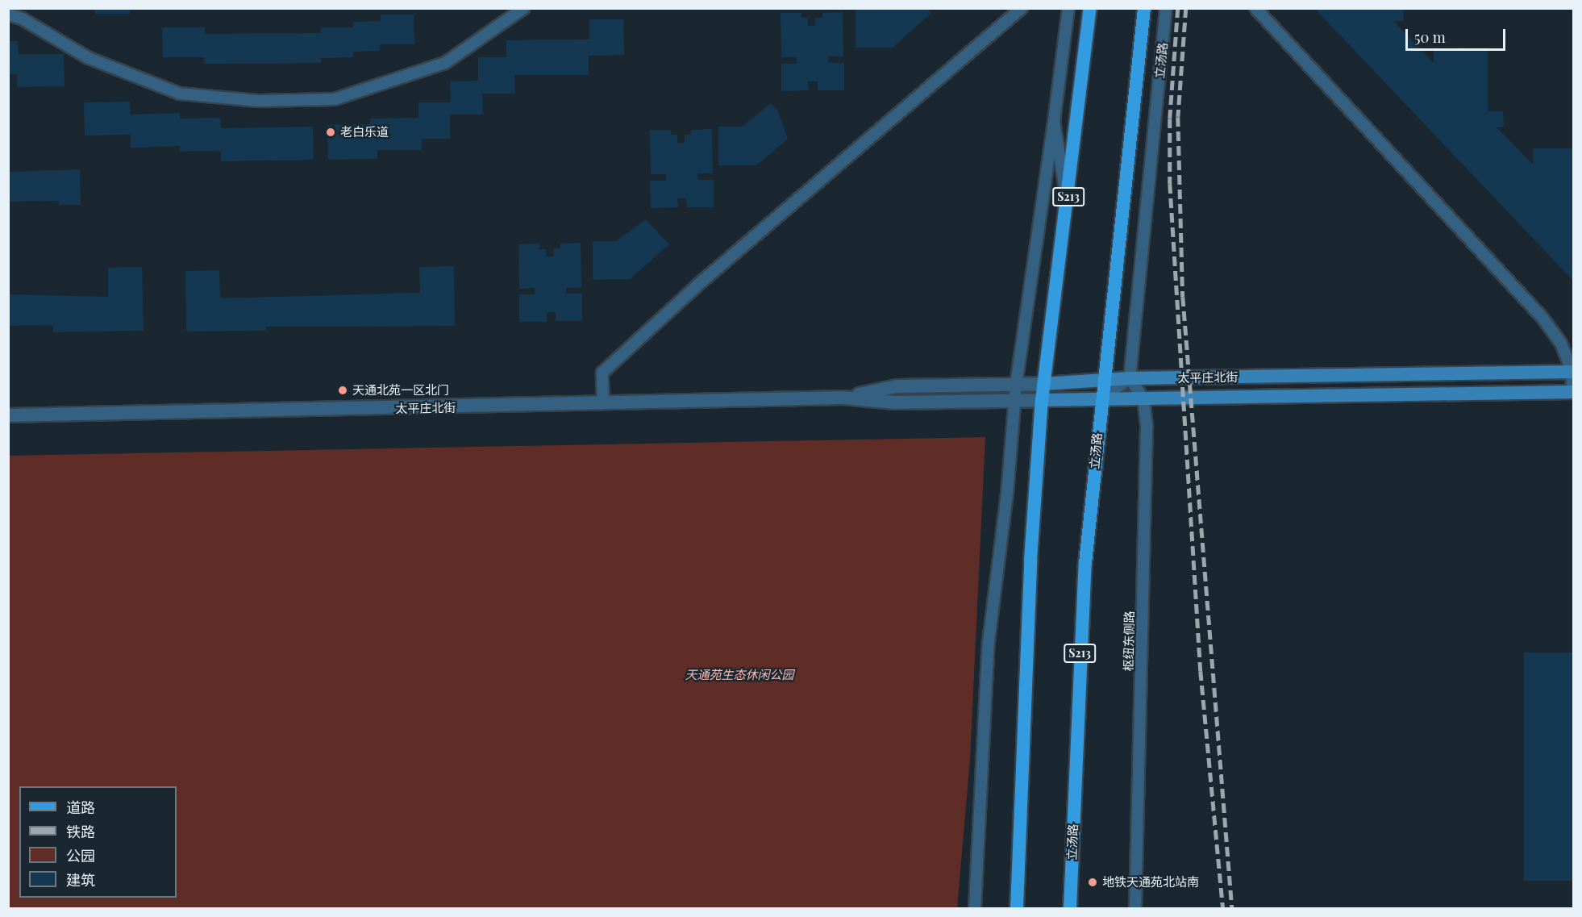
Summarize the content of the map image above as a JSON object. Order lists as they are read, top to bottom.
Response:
{
  "streets": {
    "main road": ["立汤路", "S213", "太平庄北街"],
    "street": ["枢纽东侧路"]
  },
  "crossings": [
    ["立汤路", "太平庄北街"],
    ["S213", "太平庄北街"],
    ["太平庄北街", "枢纽东侧路"]
  ],
  "parks": ["天通苑生态休闲公园"],
  "places": ["老白乐道", "天通北苑一区北门", "地铁天通苑北站南"],
  "legend": [
    "道路",
    "铁路",
    "公园",
    "建筑"
  ],
  "scale_bar": "50 m"
}
